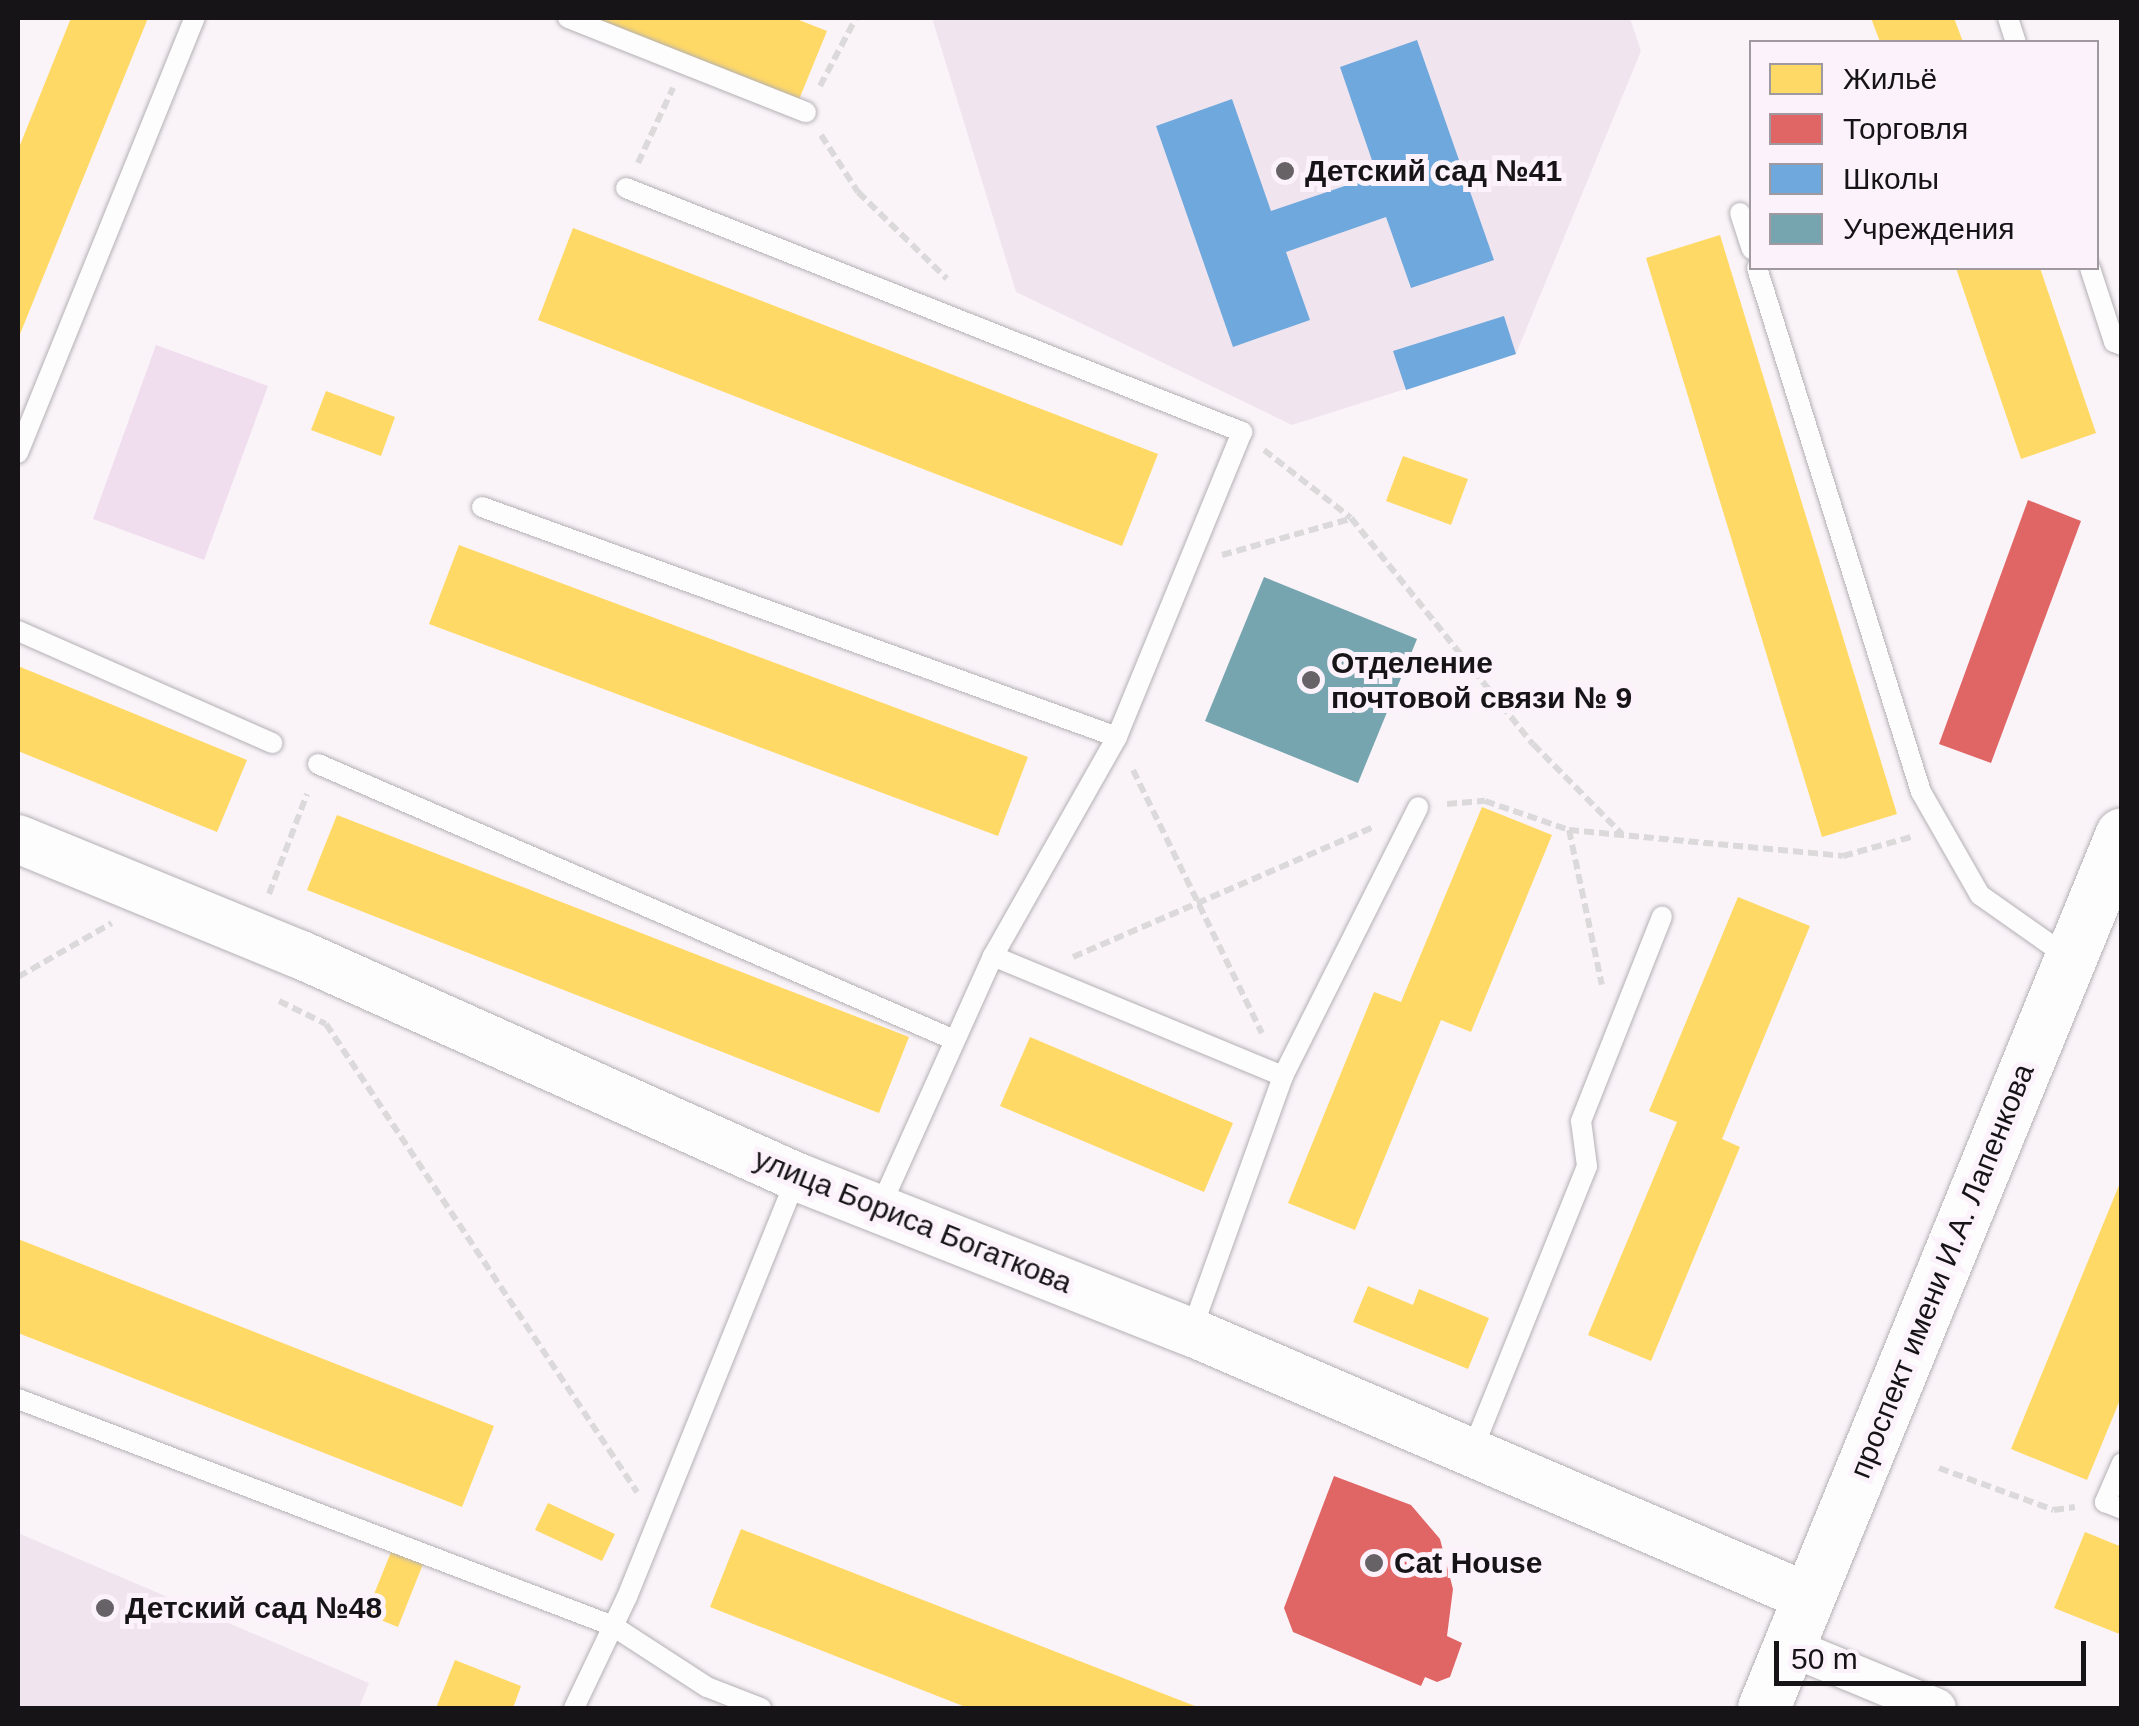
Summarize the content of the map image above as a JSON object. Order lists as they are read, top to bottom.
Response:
{
  "streets": {
    "main road": ["проспект имени И.А. Лапенкова"],
    "street": ["улица Бориса Богаткова"]
  },
  "crossings": [
    ["улица Бориса Богаткова", "проспект имени И.А. Лапенкова"]
  ],
  "places": [
    "Детский сад №41",
    "Отделение почтовой связи № 9",
    "Cat House",
    "Детский сад №48"
  ],
  "legend": [
    "Жильё",
    "Торговля",
    "Школы",
    "Учреждения"
  ],
  "scale_bar": "50 m"
}
